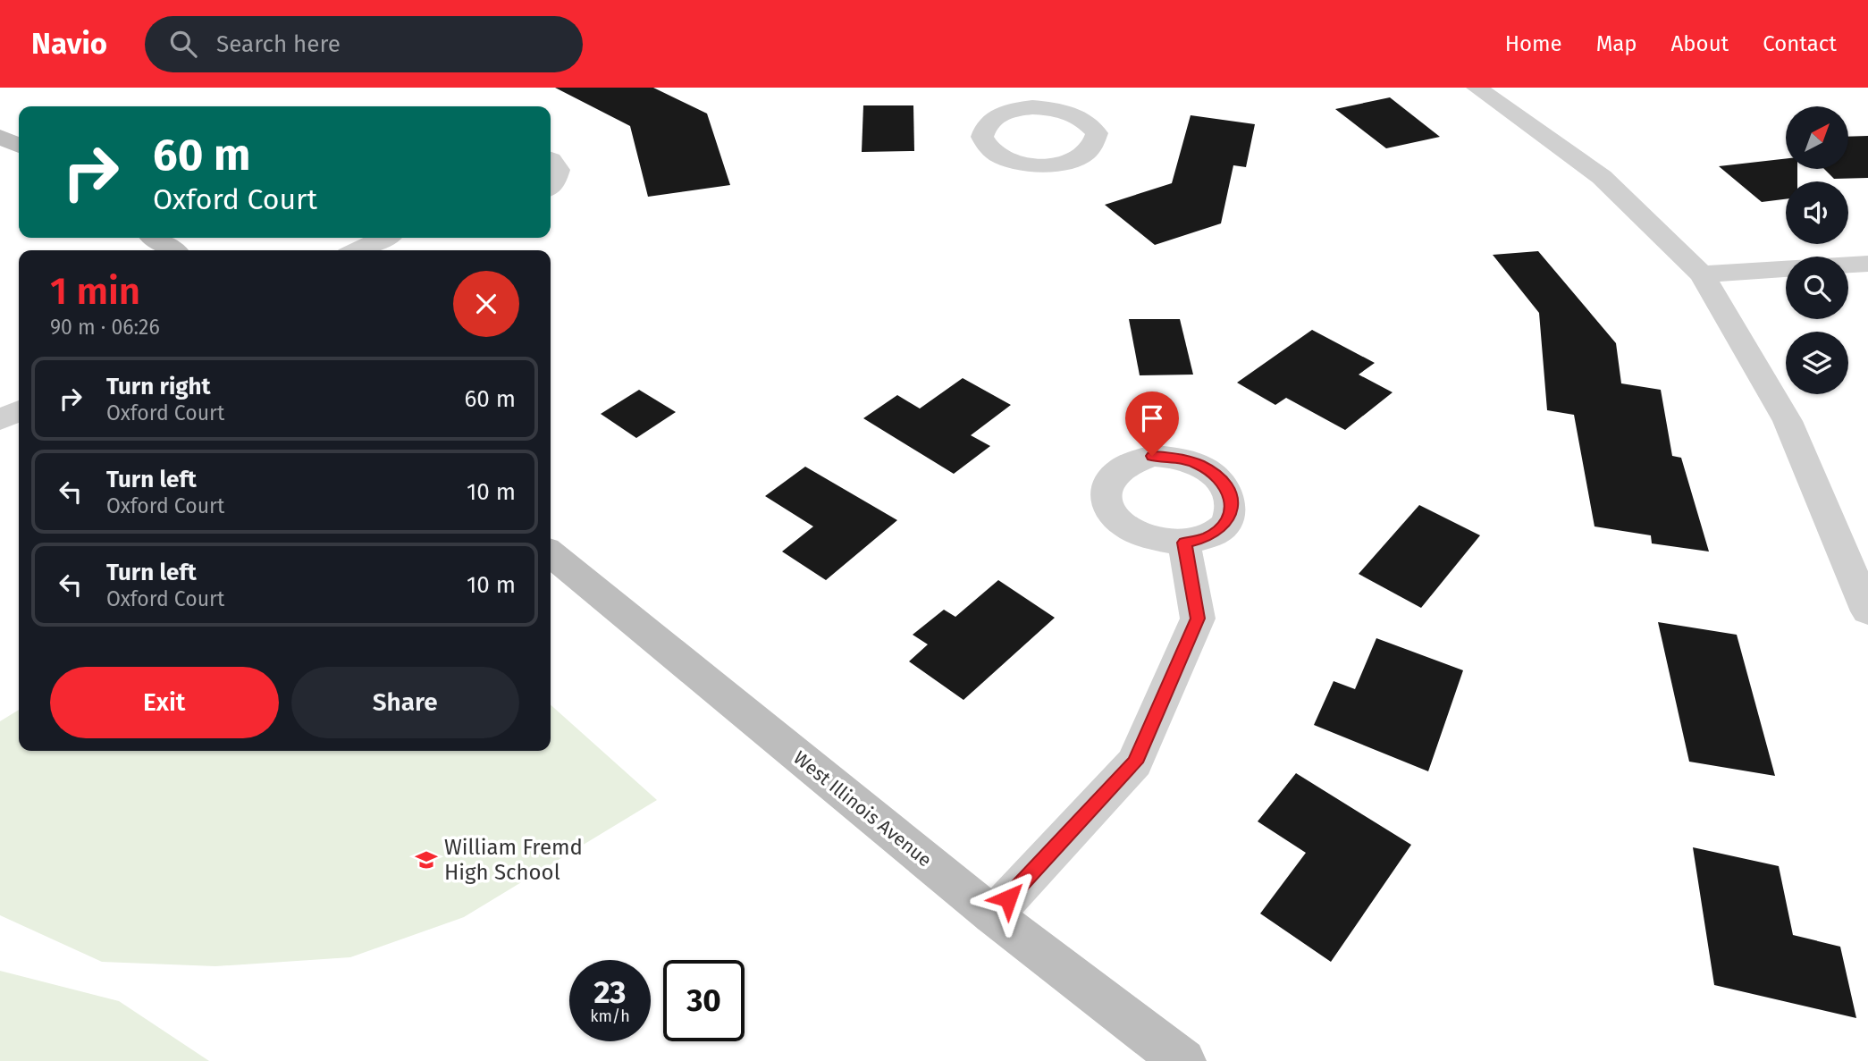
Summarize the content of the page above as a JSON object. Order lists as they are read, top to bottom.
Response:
{
  "streets": {
    "main road": ["West Illinois Avenue"]
  },
  "places": {
    "school or university": ["William Fremd High School"]
  },
  "north": "top right",
  "page": {
    "header": "Navio",
    "search": "Search here",
    "nav": [
      "Home",
      "Map",
      "About",
      "Contact"
    ],
    "turn": ["60 m", "Oxford Court"],
    "heading": ["1 min", "90 m · 06:26"],
    "list": [
      {
        "name": "Turn right",
        "note": "Oxford Court",
        "value": "60 m"
      },
      {
        "name": "Turn left",
        "note": "Oxford Court",
        "value": "10 m"
      },
      {
        "name": "Turn left",
        "note": "Oxford Court",
        "value": "10 m"
      }
    ],
    "buttons": ["Exit", "Share"],
    "speed": "23 km/h",
    "limit": "30"
  }
}
